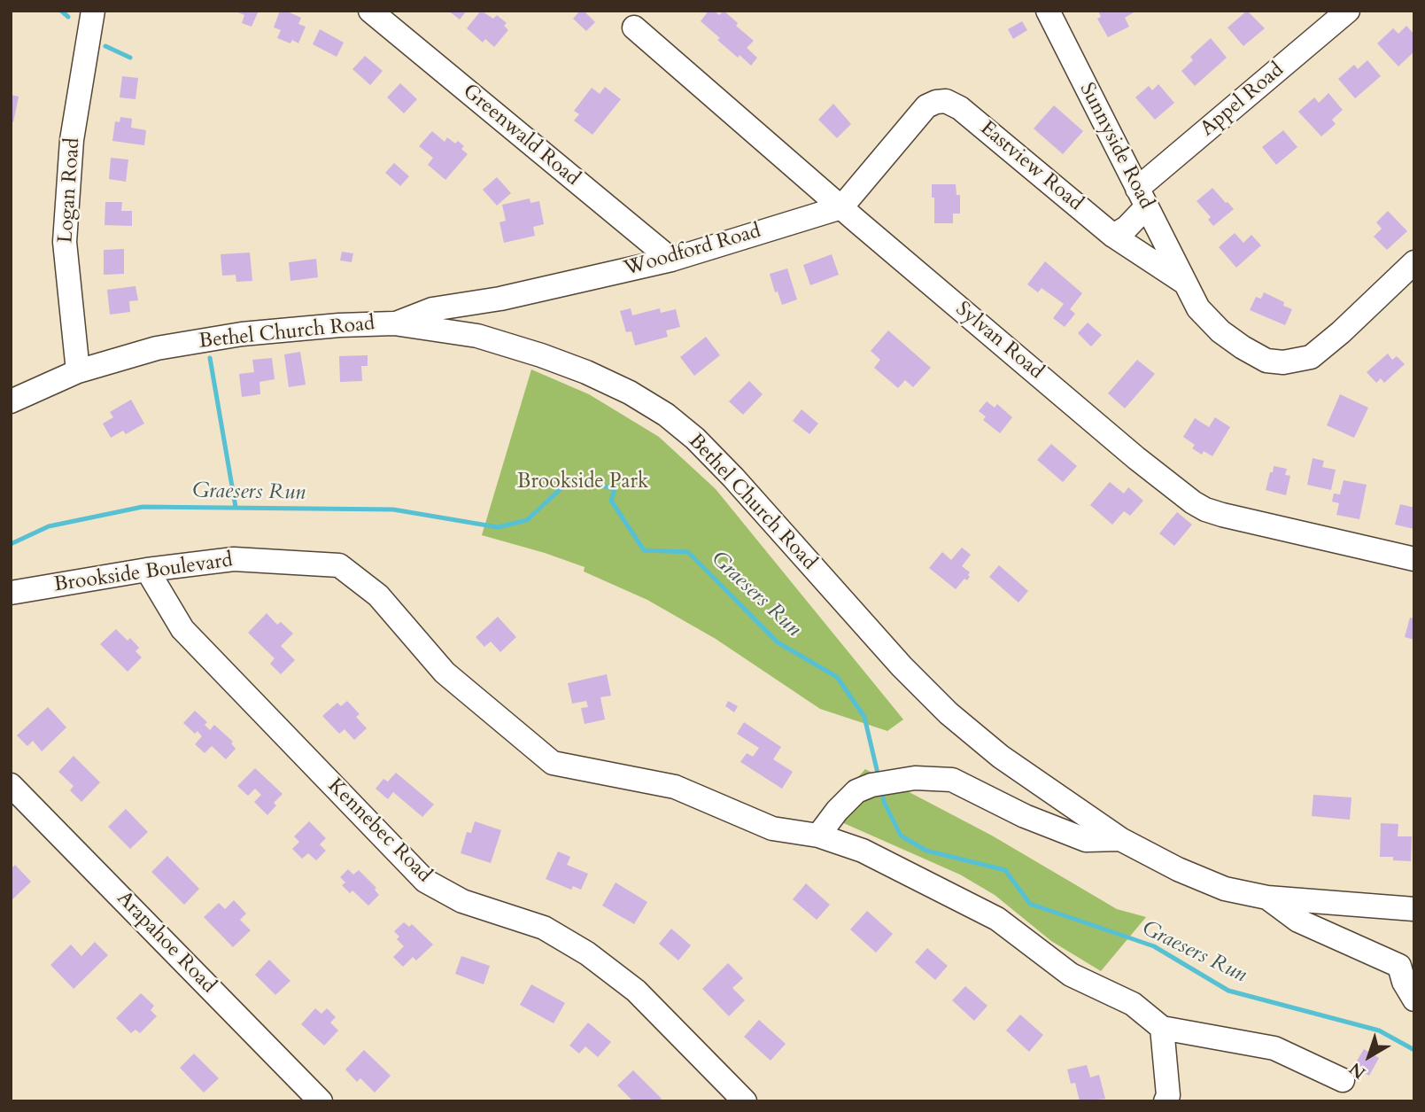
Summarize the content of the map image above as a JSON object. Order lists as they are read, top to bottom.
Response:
{
  "streets": {
    "street": [
      "Appel Road",
      "Greenwald Road",
      "Sunnyside Road",
      "Eastview Road",
      "Logan Road",
      "Woodford Road",
      "Bethel Church Road",
      "Sylvan Road",
      "Brookside Boulevard",
      "Kennebec Road",
      "Arapahoe Road"
    ]
  },
  "crossings": [
    ["Appel Road", "Sunnyside Road"],
    ["Greenwald Road", "Woodford Road"],
    ["Sunnyside Road", "Eastview Road"],
    ["Eastview Road", "Woodford Road"],
    ["Eastview Road", "Sylvan Road"],
    ["Logan Road", "Bethel Church Road"],
    ["Woodford Road", "Bethel Church Road"],
    ["Woodford Road", "Sylvan Road"],
    ["Brookside Boulevard", "Kennebec Road"]
  ],
  "water": ["Graesers Run"],
  "parks": ["Brookside Park"],
  "north": "bottom left"
}
